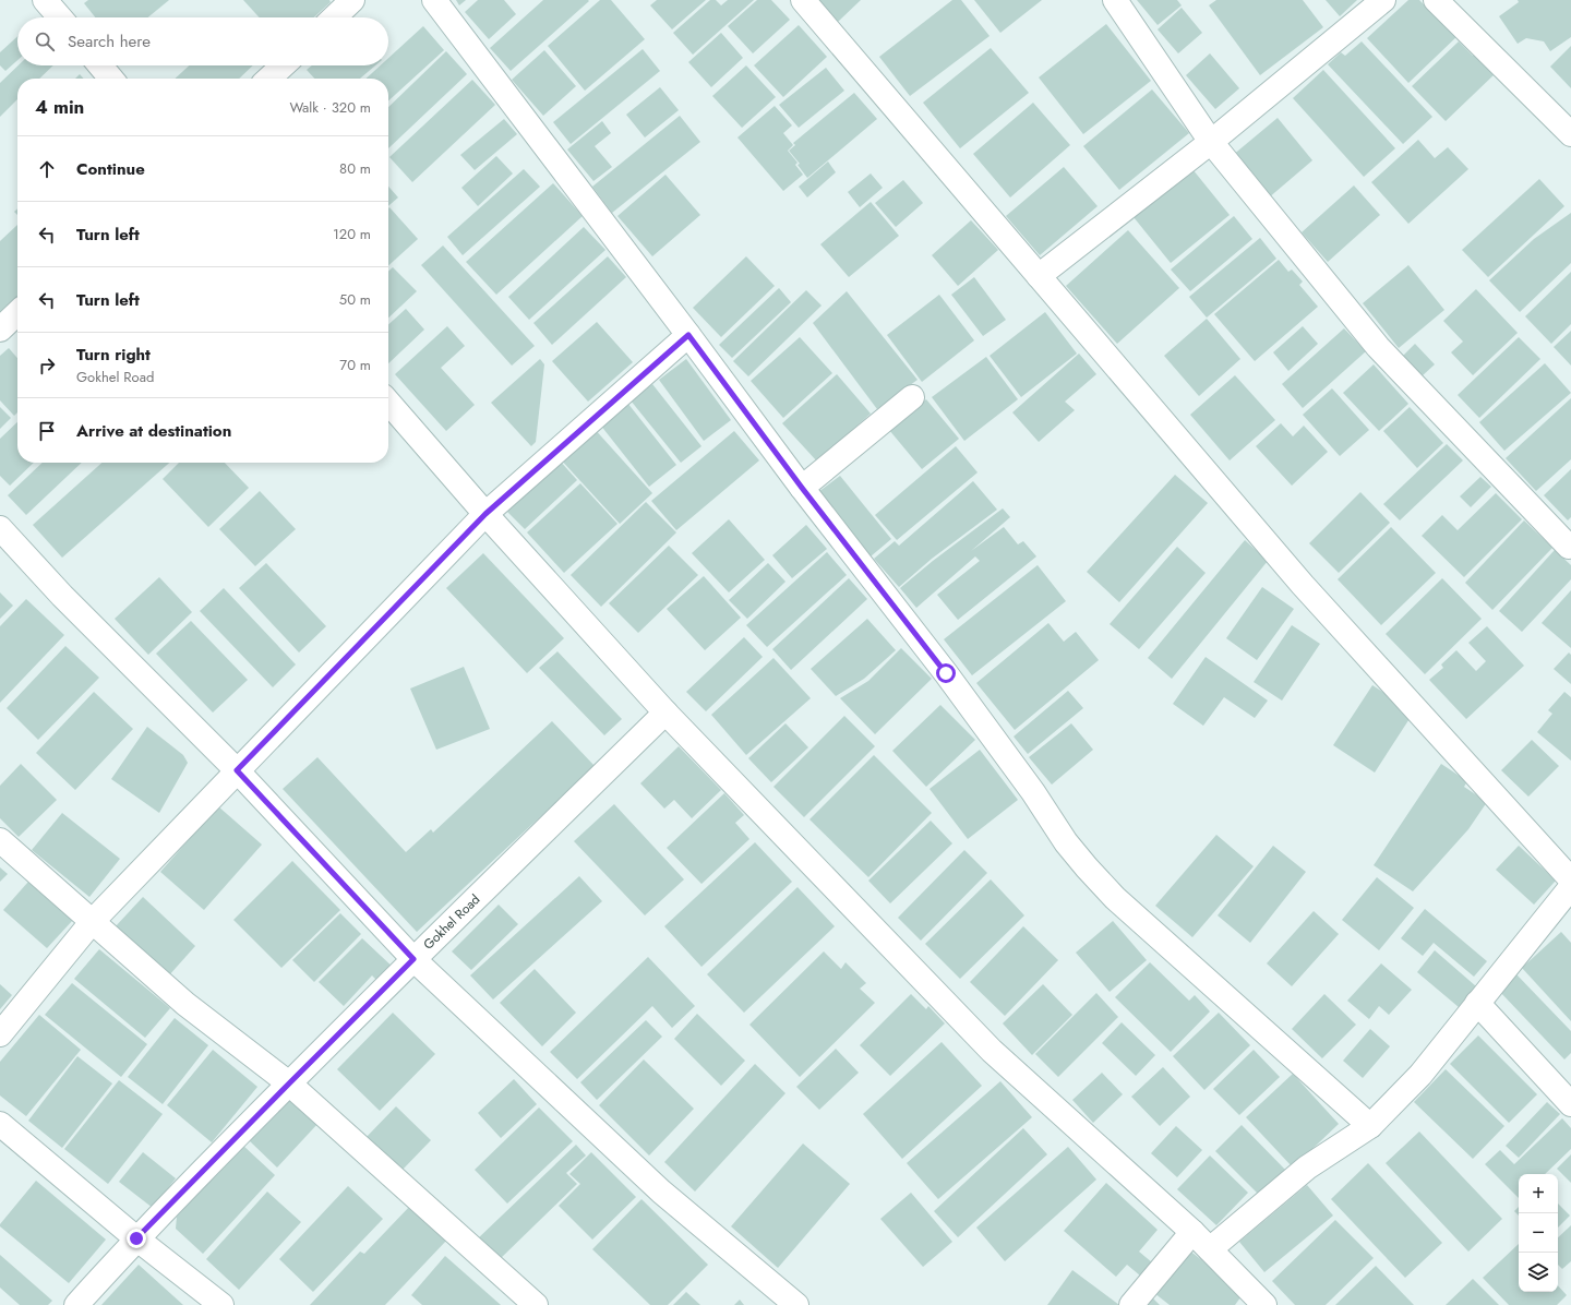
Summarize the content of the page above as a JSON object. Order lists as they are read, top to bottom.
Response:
{
  "streets": {
    "street": ["Gokhel Road"]
  },
  "page": {
    "search": "Search here",
    "heading": ["4 min", "Walk · 320 m"],
    "list": [
      ["Continue", "80 m"],
      ["Turn left", "120 m"],
      ["Turn left", "50 m"],
      ["Turn right", "Gokhel Road", "70 m"],
      "Arrive at destination"
    ],
    "map_buttons": ["+", "−"]
  }
}
